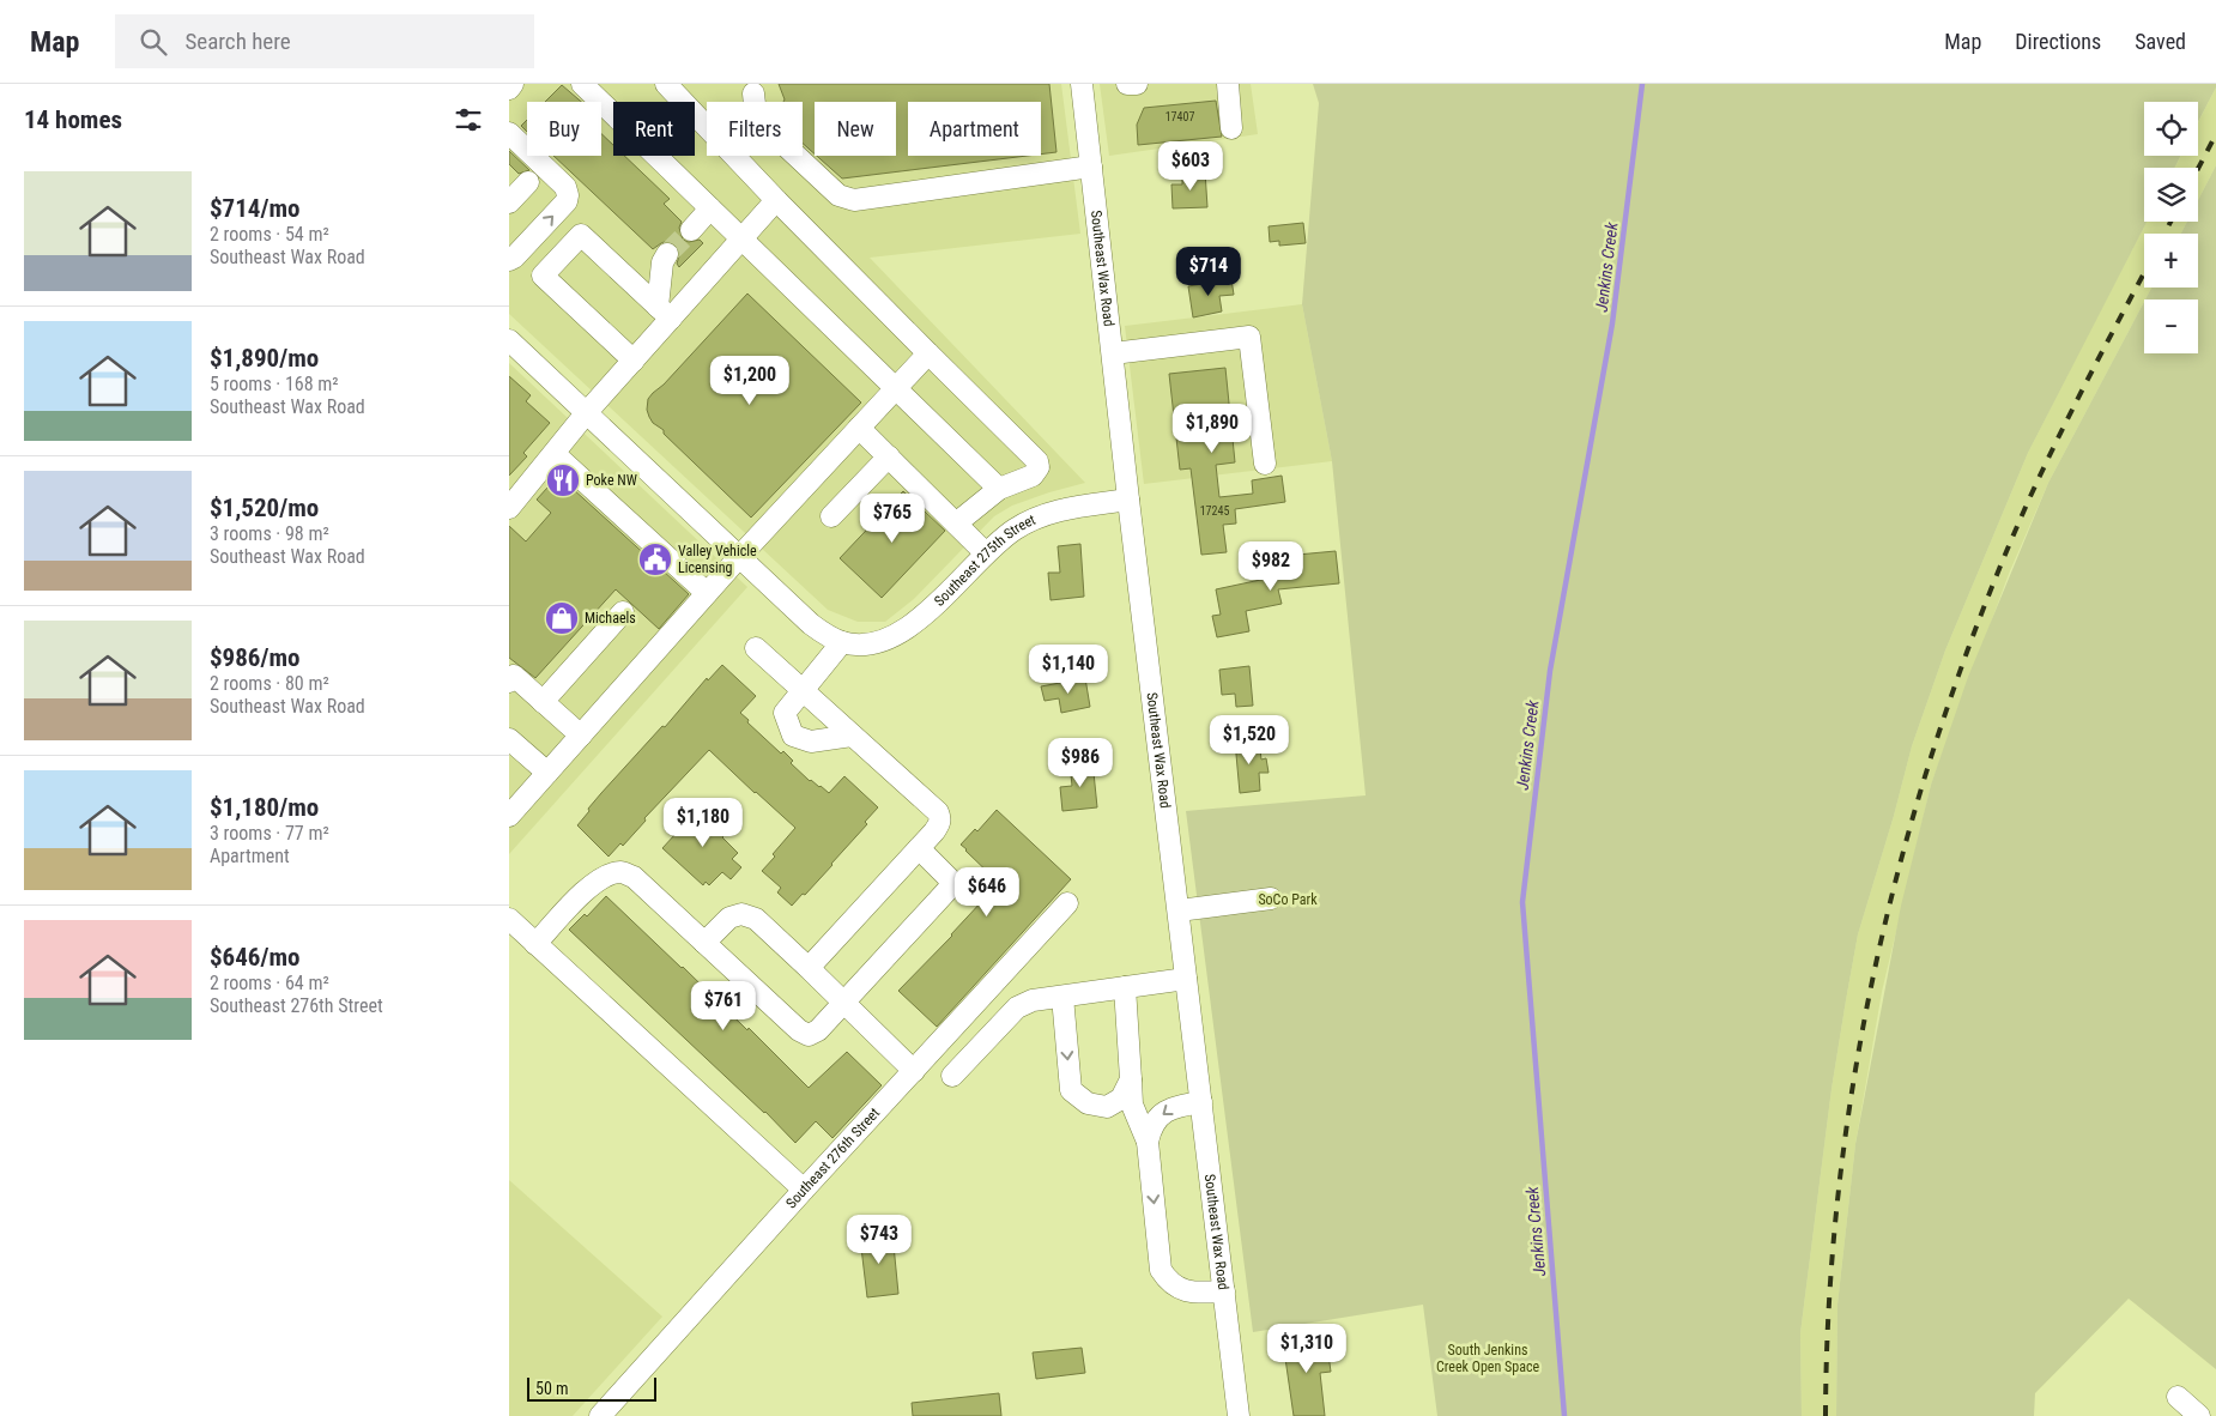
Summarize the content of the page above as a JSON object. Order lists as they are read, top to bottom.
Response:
{
  "streets": {
    "street": ["Southeast Wax Road", "Southeast 275th Street", "Southeast 276th Street"]
  },
  "crossings": [
    ["Southeast Wax Road", "Southeast 275th Street"]
  ],
  "water": ["Jenkins Creek"],
  "parks": ["SoCo Park", "South Jenkins Creek Open Space"],
  "places": {
    "restaurant": ["Poke NW"],
    "public building": ["Valley Vehicle Licensing"],
    "shop": ["Michaels"]
  },
  "house_numbers": ["17407", "17245"],
  "scale_bar": "50 m",
  "page": {
    "header": "Map",
    "search": "Search here",
    "nav": ["Map", "Directions", "Saved"],
    "heading": "14 homes",
    "map_buttons": ["+", "−"],
    "chip": [
      "Buy",
      "Rent",
      "Filters",
      "New",
      "Apartment"
    ],
    "price": [
      "$603",
      "$714",
      "$1,200",
      "$1,890",
      "$765",
      "$982",
      "$1,140",
      "$1,520",
      "$986",
      "$1,180",
      "$646",
      "$761",
      "$743",
      "$1,310"
    ],
    "list": [
      {
        "name": "$714/mo",
        "note": "2 rooms · 54 m² · Southeast Wax Road"
      },
      {
        "name": "$1,890/mo",
        "note": "5 rooms · 168 m² · Southeast Wax Road"
      },
      {
        "name": "$1,520/mo",
        "note": "3 rooms · 98 m² · Southeast Wax Road"
      },
      {
        "name": "$986/mo",
        "note": "2 rooms · 80 m² · Southeast Wax Road"
      },
      {
        "name": "$1,180/mo",
        "note": "3 rooms · 77 m² · Apartment"
      },
      {
        "name": "$646/mo",
        "note": "2 rooms · 64 m² · Southeast 276th Street"
      }
    ],
    "scale": "50 m"
  }
}
